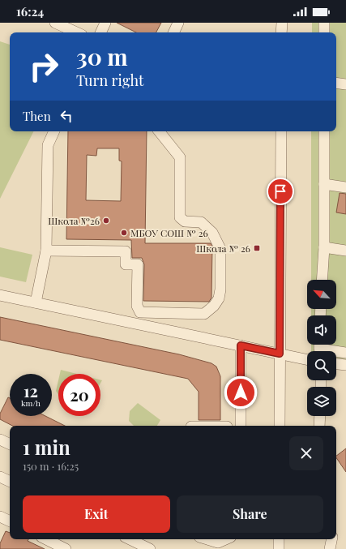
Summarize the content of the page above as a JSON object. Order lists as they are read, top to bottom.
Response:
{
  "places": {
    "other": ["Школа №26", "МБОУ СОШ № 26"],
    "transit": ["Школа № 26"]
  },
  "north": "top left",
  "page": {
    "status": "16:24",
    "turn": ["30 m", "Turn right"],
    "then": "Then",
    "speed": "12 km/h",
    "limit": "20",
    "heading": ["1 min", "150 m · 16:25"],
    "buttons": ["Exit", "Share"]
  }
}
